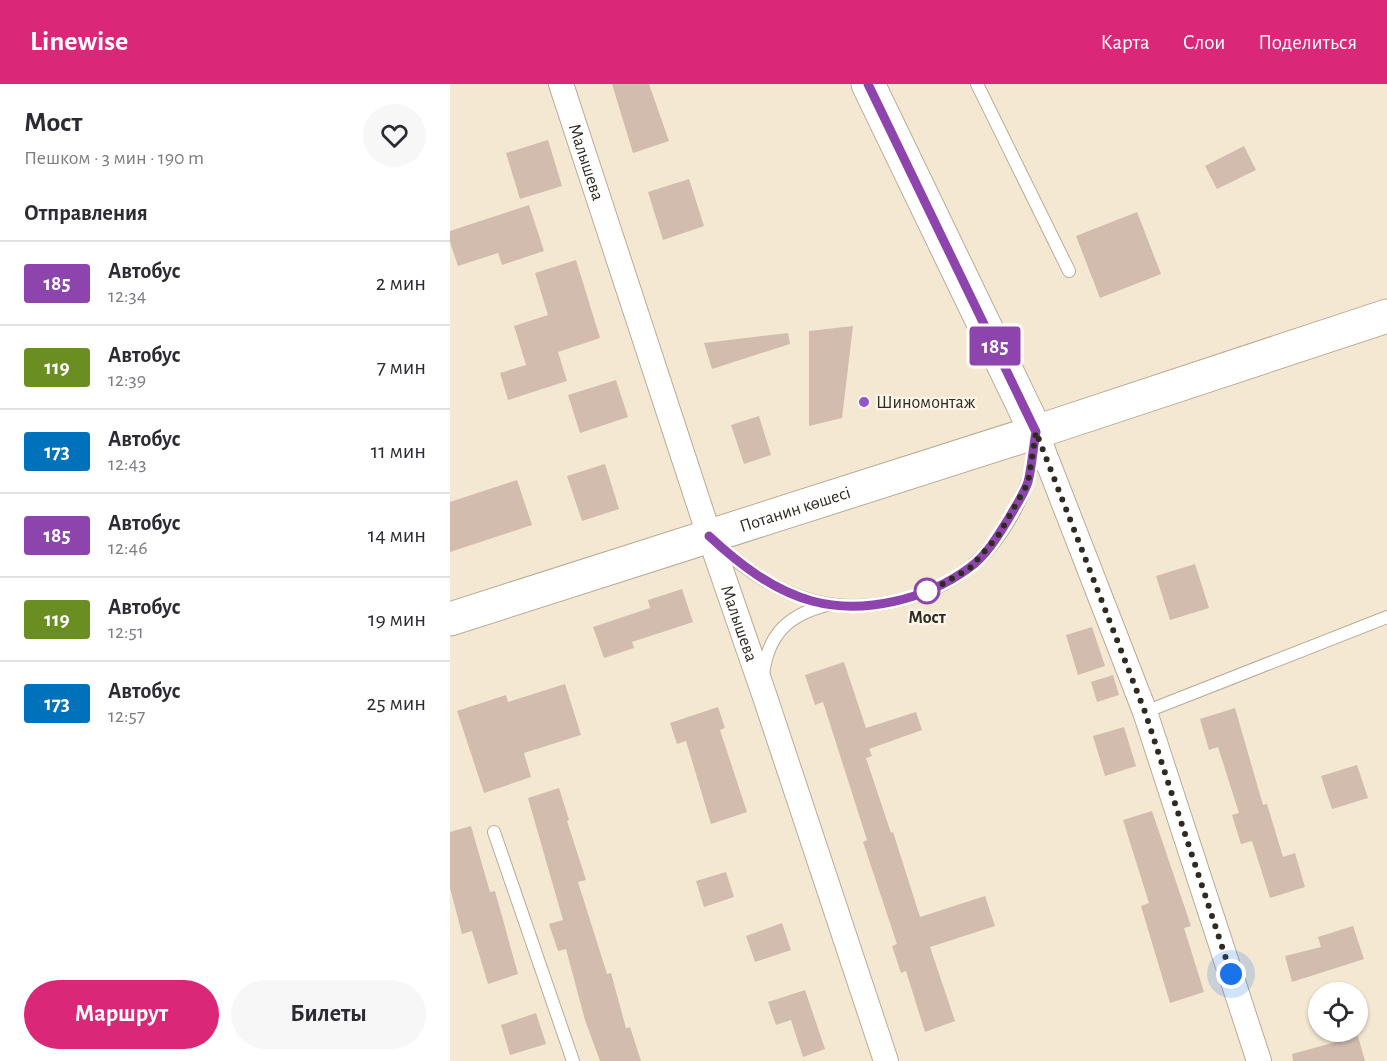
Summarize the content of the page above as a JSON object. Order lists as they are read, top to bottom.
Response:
{
  "streets": {
    "main road": ["Потанин көшесі"],
    "street": ["Малышева"]
  },
  "crossings": [
    ["Малышева", "Потанин көшесі"]
  ],
  "places": ["Шиномонтаж", "Мост"],
  "lines": ["bus line 185"],
  "page": {
    "header": "Linewise",
    "nav": ["Карта", "Слои", "Поделиться"],
    "heading": [
      ["Мост", "Пешком · 3 мин · 190 m"],
      "Отправления"
    ],
    "on_map": "185",
    "list": [
      {
        "mark": "185",
        "name": "Автобус",
        "note": "12:34",
        "value": "2 мин"
      },
      {
        "mark": "119",
        "name": "Автобус",
        "note": "12:39",
        "value": "7 мин"
      },
      {
        "mark": "173",
        "name": "Автобус",
        "note": "12:43",
        "value": "11 мин"
      },
      {
        "mark": "185",
        "name": "Автобус",
        "note": "12:46",
        "value": "14 мин"
      },
      {
        "mark": "119",
        "name": "Автобус",
        "note": "12:51",
        "value": "19 мин"
      },
      {
        "mark": "173",
        "name": "Автобус",
        "note": "12:57",
        "value": "25 мин"
      }
    ],
    "buttons": ["Маршрут", "Билеты"]
  }
}
